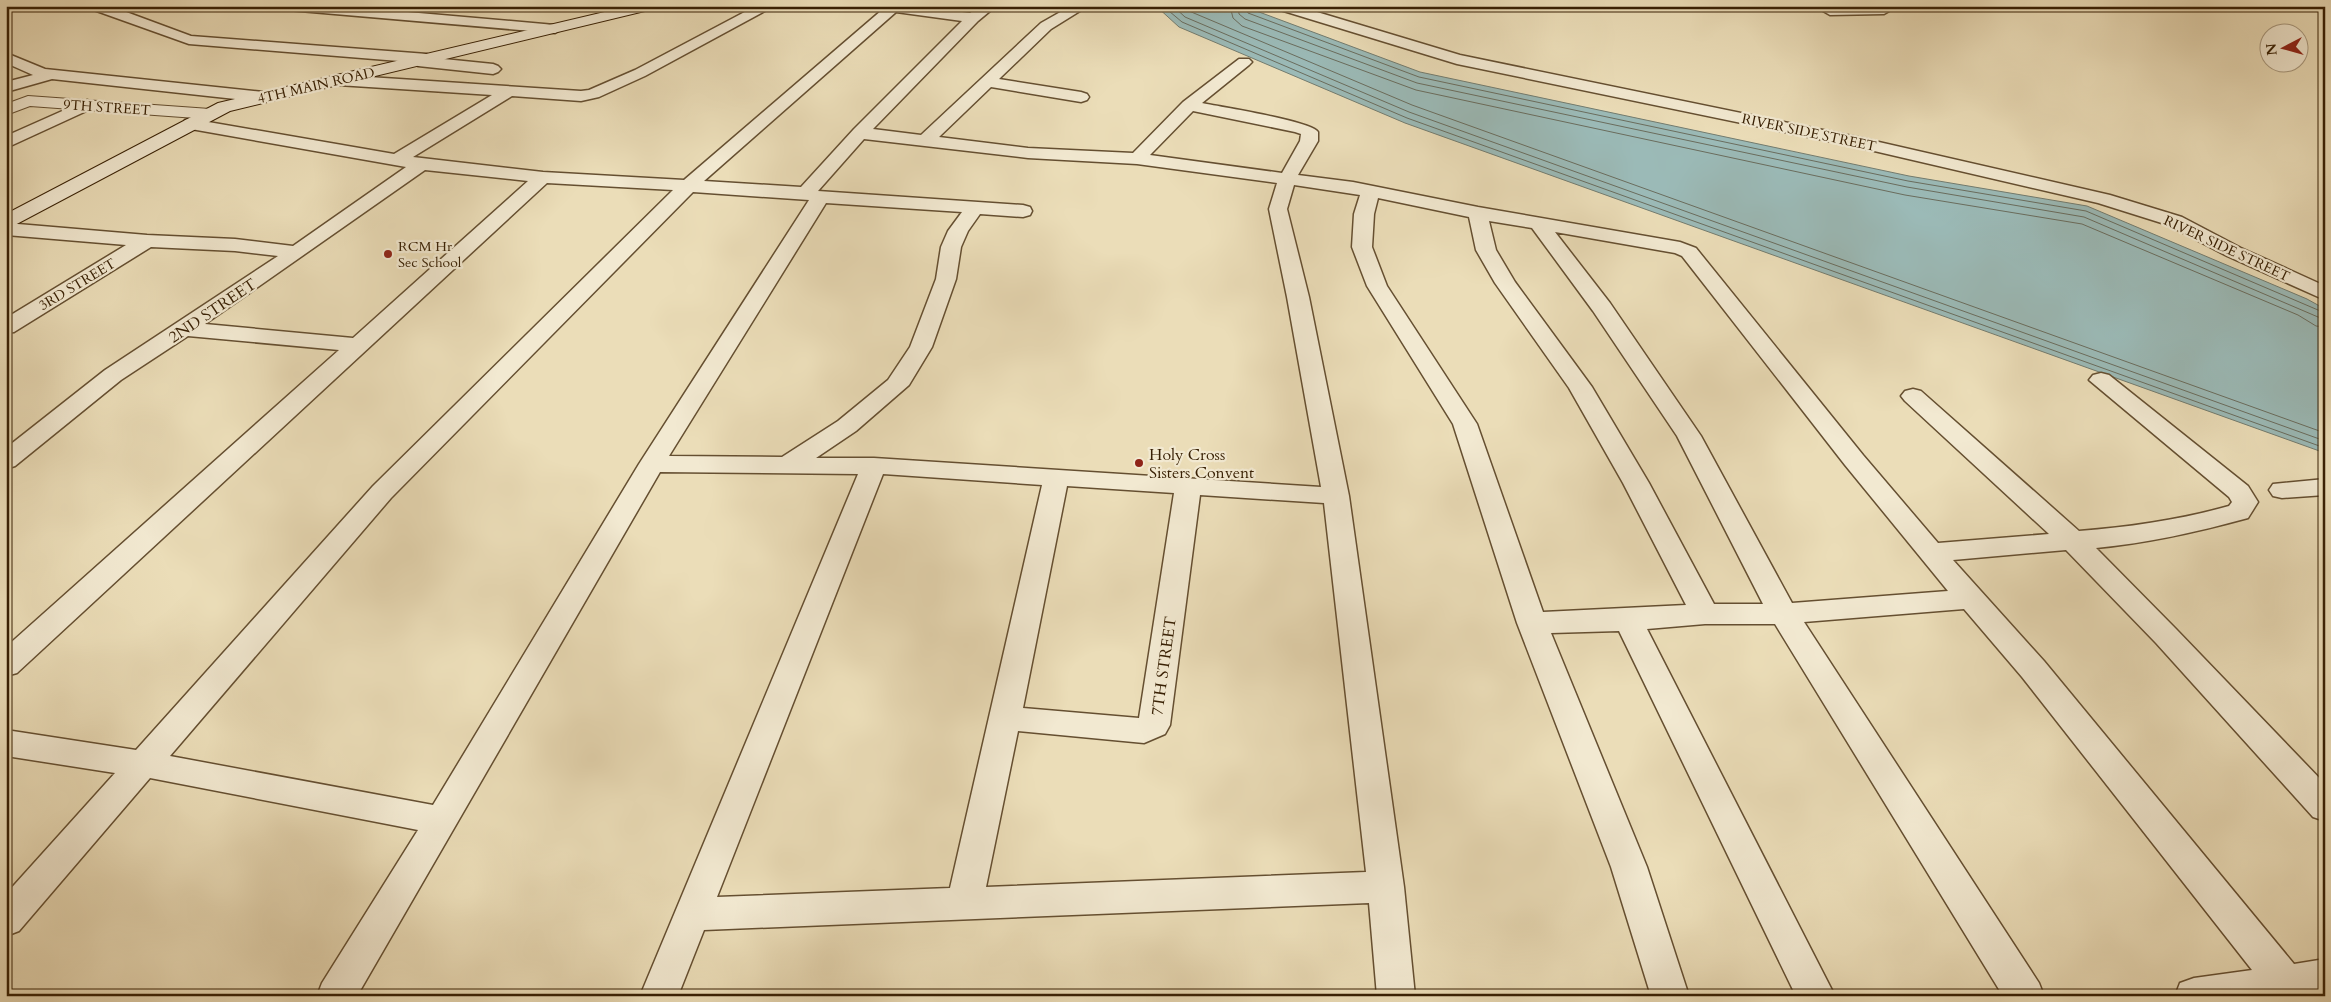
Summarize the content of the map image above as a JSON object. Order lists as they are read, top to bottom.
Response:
{
  "streets": {
    "main road": ["4TH MAIN ROAD", "9TH STREET"],
    "street": [
      "RIVER SIDE STREET",
      "3RD STREET",
      "2ND STREET",
      "7TH STREET"
    ]
  },
  "crossings": [
    ["4TH MAIN ROAD", "9TH STREET"]
  ],
  "places": ["RCM Hr Sec School", "Holy Cross Sisters Convent"],
  "north": "left"
}
